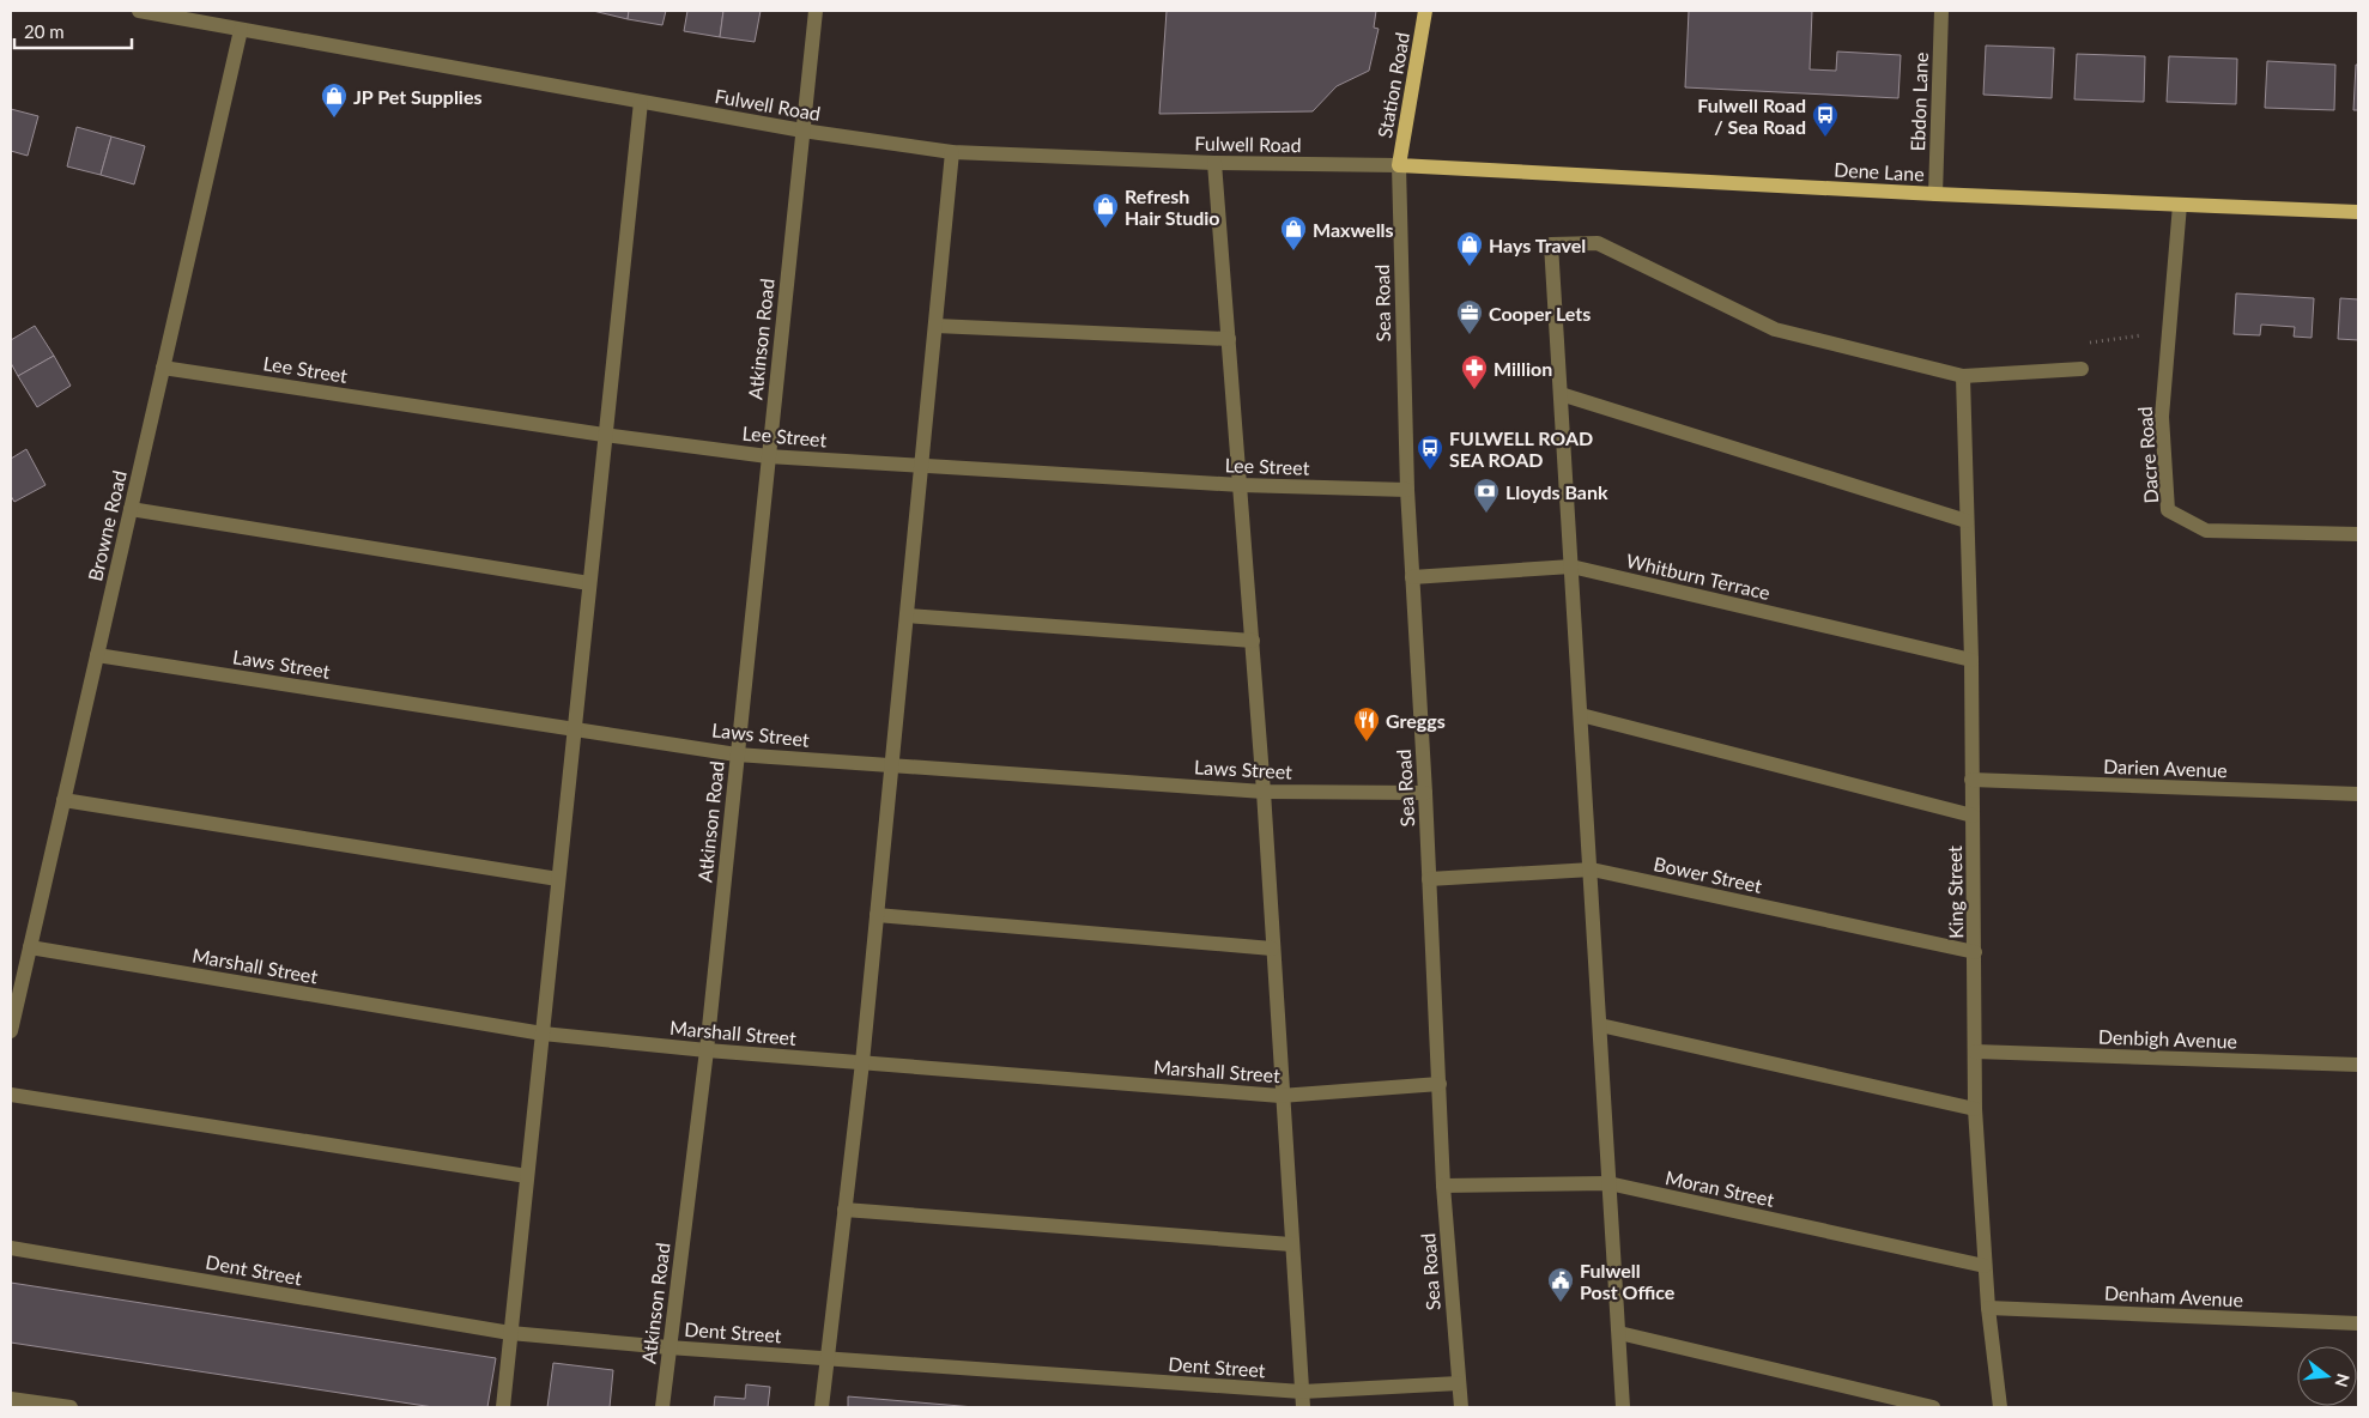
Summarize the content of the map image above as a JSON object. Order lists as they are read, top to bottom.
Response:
{
  "streets": {
    "main road": ["Station Road", "Dene Lane"],
    "street": [
      "Ebdon Lane",
      "Fulwell Road",
      "Sea Road",
      "Atkinson Road",
      "Lee Street",
      "Dacre Road",
      "Browne Road",
      "Whitburn Terrace",
      "Laws Street",
      "Darien Avenue",
      "Bower Street",
      "King Street",
      "Marshall Street",
      "Denbigh Avenue",
      "Moran Street",
      "Dent Street",
      "Denham Avenue"
    ]
  },
  "crossings": [
    ["Station Road", "Fulwell Road"],
    ["Station Road", "Dene Lane"],
    ["Station Road", "Sea Road"],
    ["Ebdon Lane", "Dene Lane"],
    ["Fulwell Road", "Dene Lane"],
    ["Fulwell Road", "Sea Road"],
    ["Fulwell Road", "Atkinson Road"],
    ["Fulwell Road", "Browne Road"],
    ["Dene Lane", "Sea Road"],
    ["Dene Lane", "Dacre Road"],
    ["Sea Road", "Lee Street"],
    ["Sea Road", "Whitburn Terrace"],
    ["Sea Road", "Laws Street"],
    ["Sea Road", "Bower Street"],
    ["Sea Road", "Marshall Street"],
    ["Sea Road", "Moran Street"],
    ["Sea Road", "Dent Street"],
    ["Atkinson Road", "Lee Street"],
    ["Atkinson Road", "Laws Street"],
    ["Atkinson Road", "Marshall Street"],
    ["Atkinson Road", "Dent Street"],
    ["Lee Street", "Browne Road"],
    ["Browne Road", "Laws Street"],
    ["Browne Road", "Marshall Street"],
    ["Whitburn Terrace", "King Street"],
    ["Darien Avenue", "King Street"],
    ["Bower Street", "King Street"],
    ["King Street", "Denbigh Avenue"],
    ["King Street", "Moran Street"],
    ["King Street", "Denham Avenue"]
  ],
  "places": {
    "shop": [
      "JP Pet Supplies",
      "Refresh Hair Studio",
      "Maxwells",
      "Hays Travel"
    ],
    "bus stop": ["Fulwell Road / Sea Road", "FULWELL ROAD SEA ROAD"],
    "office": ["Cooper Lets"],
    "pharmacy": ["Million"],
    "bank": ["Lloyds Bank"],
    "restaurant": ["Greggs"],
    "public building": ["Fulwell Post Office"]
  },
  "scale_bar": "20 m",
  "north": "right"
}
